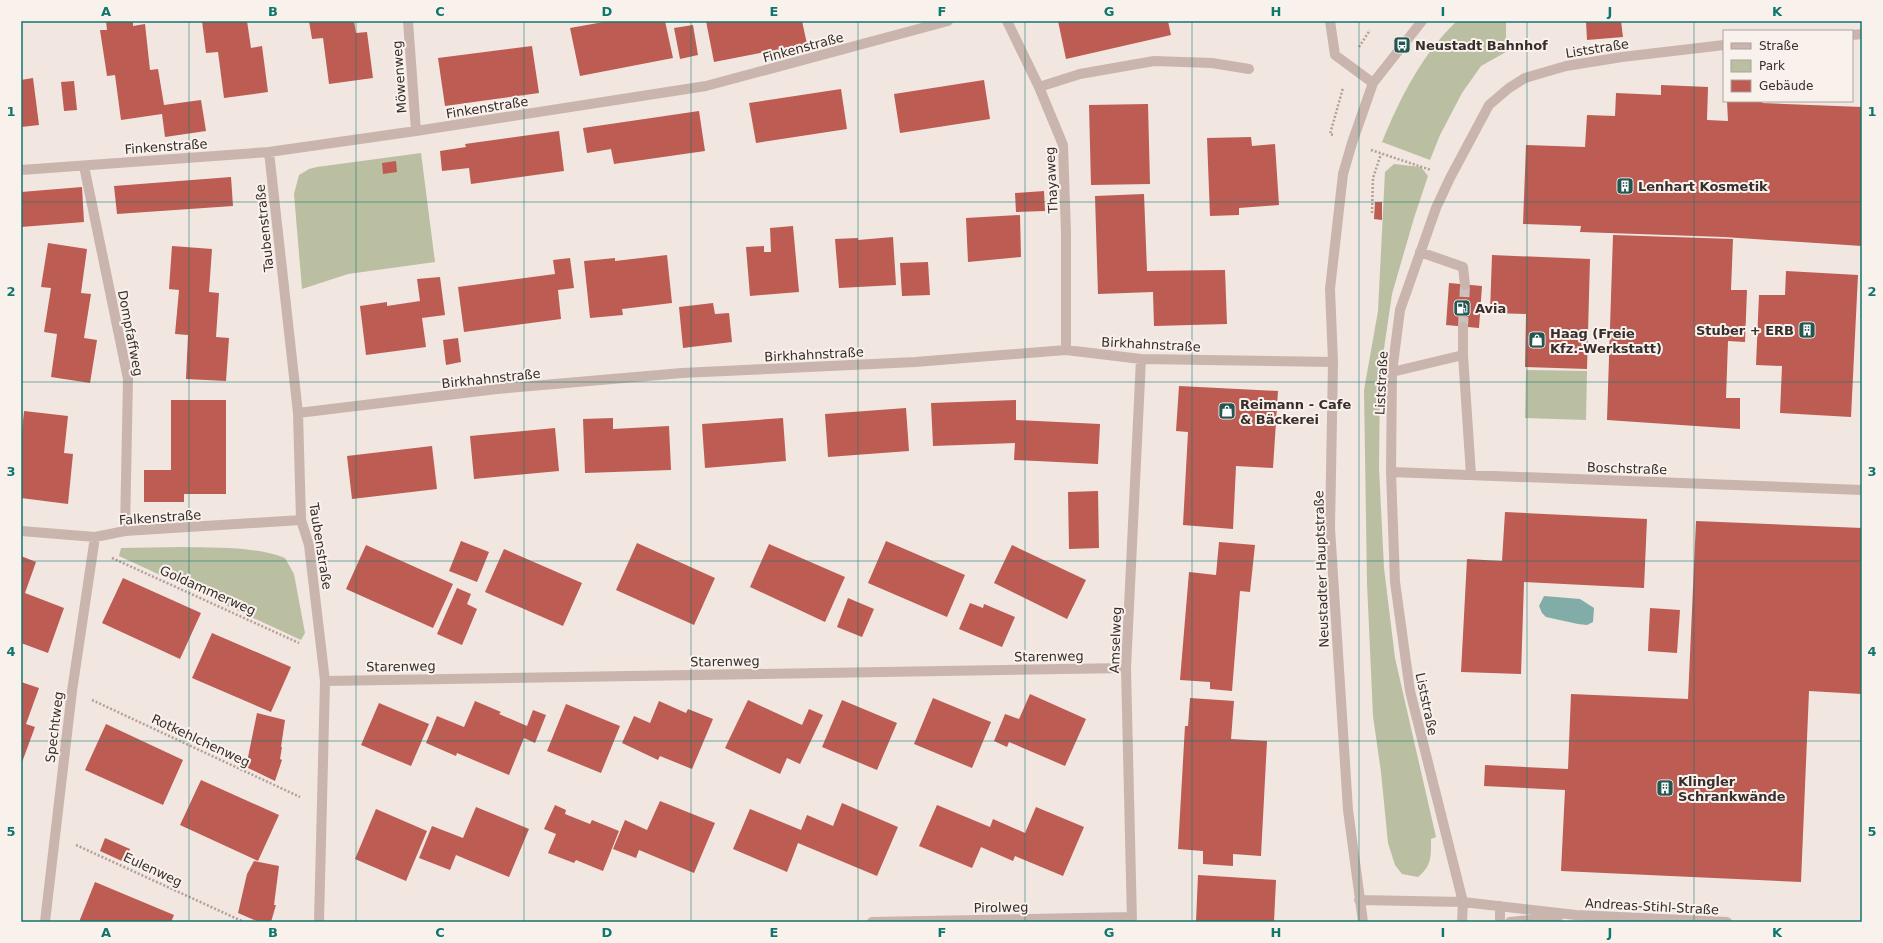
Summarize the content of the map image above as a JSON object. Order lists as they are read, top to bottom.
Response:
{
  "streets": {
    "street": [
      "Finkenstraße",
      "Liststraße",
      "Möwenweg",
      "Thayaweg",
      "Taubenstraße",
      "Dompfaffweg",
      "Birkhahnstraße",
      "Boschstraße",
      "Falkenstraße",
      "Neustadter Hauptstraße",
      "Amselweg",
      "Starenweg",
      "Spechtweg",
      "Andreas-Stihl-Straße",
      "Pirolweg"
    ],
    "path": ["Goldammerweg", "Rotkehlchenweg", "Eulenweg"]
  },
  "crossings": [
    ["Finkenstraße", "Möwenweg"],
    ["Finkenstraße", "Taubenstraße"],
    ["Finkenstraße", "Dompfaffweg"],
    ["Liststraße", "Boschstraße"],
    ["Liststraße", "Andreas-Stihl-Straße"],
    ["Thayaweg", "Birkhahnstraße"],
    ["Taubenstraße", "Birkhahnstraße"],
    ["Taubenstraße", "Falkenstraße"],
    ["Taubenstraße", "Goldammerweg"],
    ["Taubenstraße", "Starenweg"],
    ["Taubenstraße", "Rotkehlchenweg"],
    ["Dompfaffweg", "Falkenstraße"],
    ["Birkhahnstraße", "Neustadter Hauptstraße"],
    ["Birkhahnstraße", "Amselweg"],
    ["Falkenstraße", "Goldammerweg"],
    ["Falkenstraße", "Spechtweg"],
    ["Neustadter Hauptstraße", "Andreas-Stihl-Straße"],
    ["Goldammerweg", "Spechtweg"],
    ["Amselweg", "Starenweg"],
    ["Amselweg", "Pirolweg"],
    ["Spechtweg", "Rotkehlchenweg"],
    ["Spechtweg", "Eulenweg"]
  ],
  "places": {
    "bus stop": ["Neustadt Bahnhof"],
    "building": ["Lenhart Kosmetik", "Stuber + ERB", "Klingler Schrankwände"],
    "fuel station": ["Avia"],
    "shop": ["Haag (Freie Kfz.-Werkstatt)", "Reimann - Cafe & Bäckerei"]
  },
  "legend": ["Straße", "Park", "Gebäude"],
  "grid": {
    "columns": [
      "A",
      "B",
      "C",
      "D",
      "E",
      "F",
      "G",
      "H",
      "I",
      "J",
      "K"
    ],
    "rows": [
      "1",
      "2",
      "3",
      "4",
      "5"
    ]
  }
}
